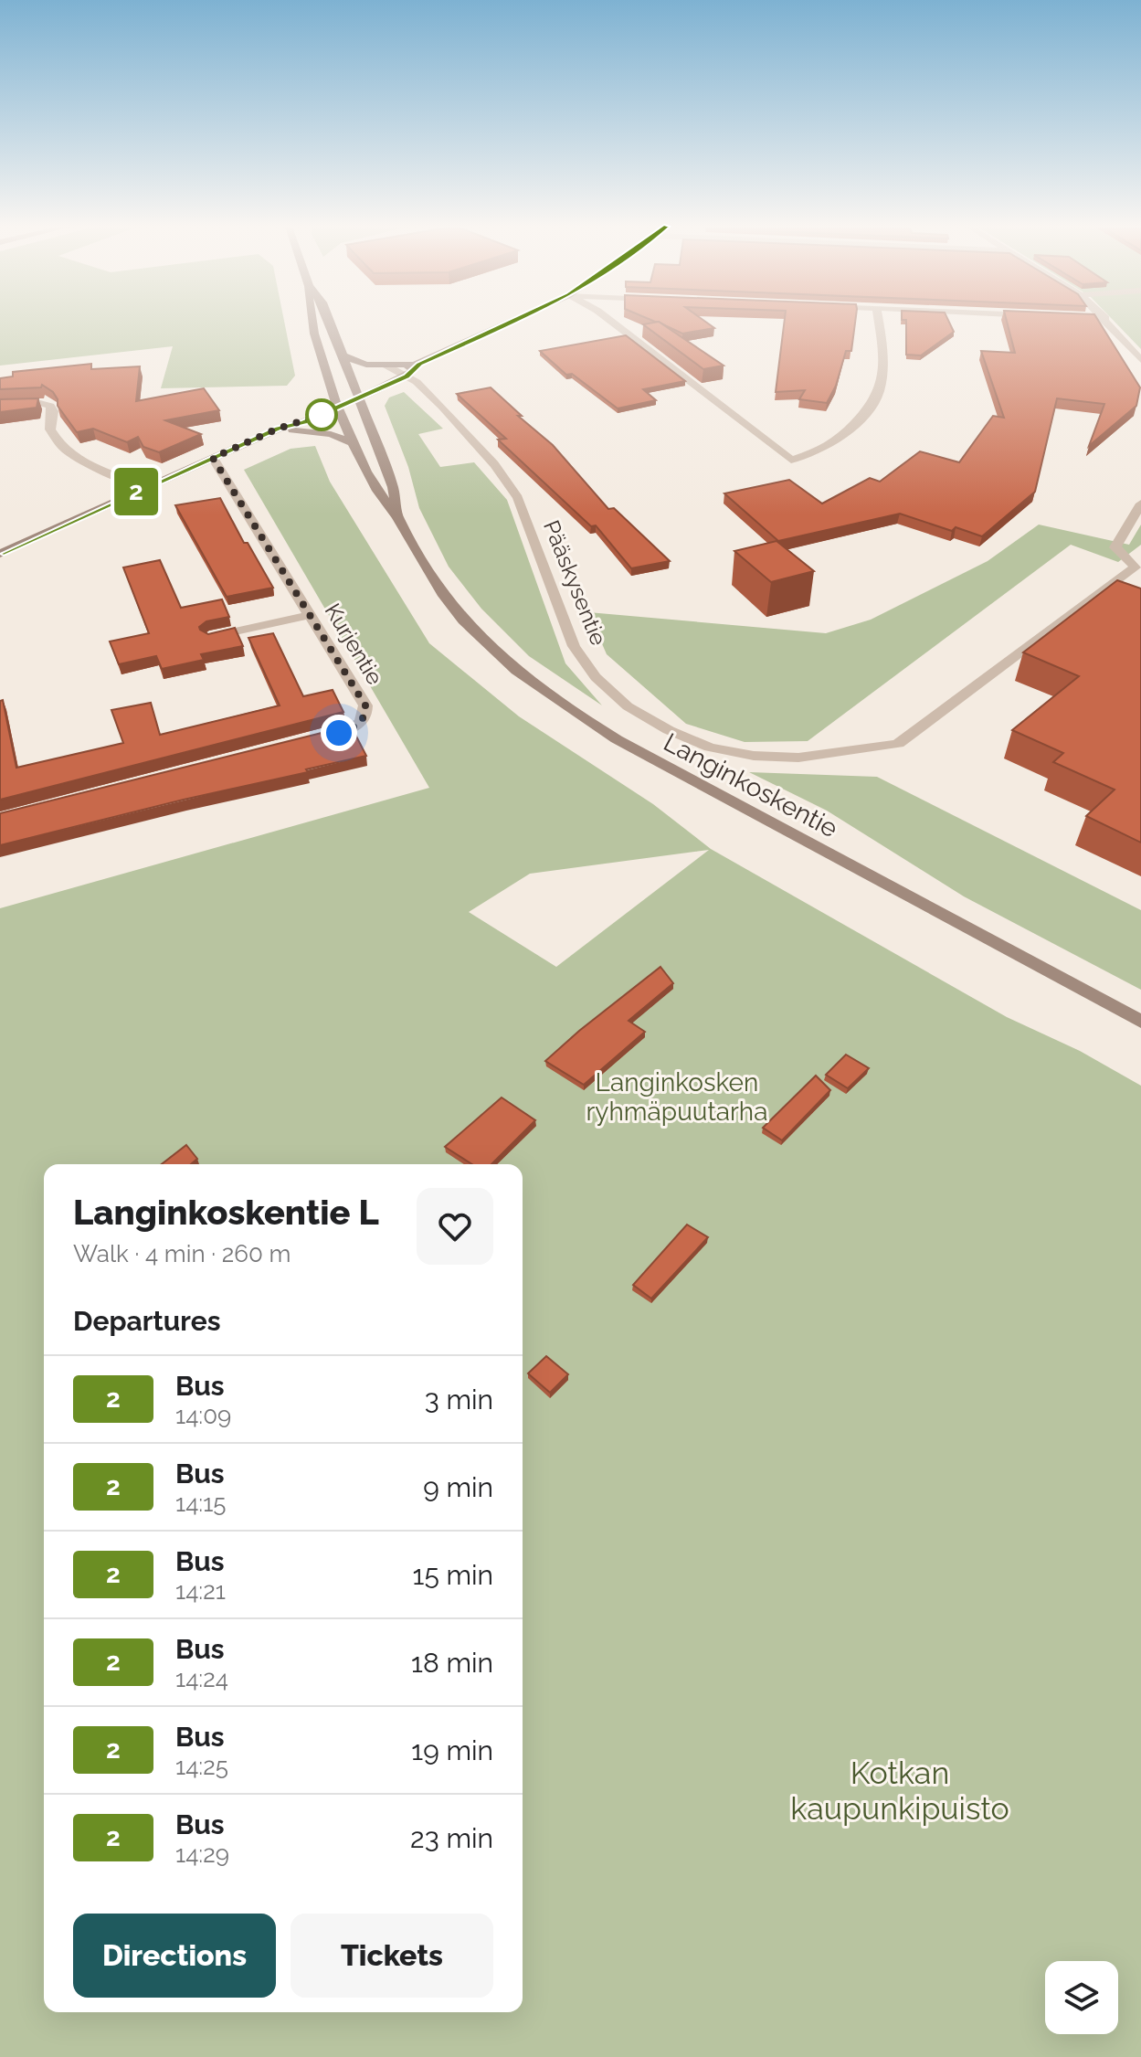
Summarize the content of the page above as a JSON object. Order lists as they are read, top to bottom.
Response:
{
  "streets": {
    "street": ["Pääskysentie", "Kurjentie", "Langinkoskentie"]
  },
  "parks": ["Langinkosken ryhmäpuutarha", "Kotkan kaupunkipuisto"],
  "lines": ["bus line 2"],
  "page": {
    "on_map": "2",
    "heading": [
      ["Langinkoskentie L", "Walk · 4 min · 260 m"],
      "Departures"
    ],
    "list": [
      {
        "mark": "2",
        "name": "Bus",
        "note": "14:09",
        "value": "3 min"
      },
      {
        "mark": "2",
        "name": "Bus",
        "note": "14:15",
        "value": "9 min"
      },
      {
        "mark": "2",
        "name": "Bus",
        "note": "14:21",
        "value": "15 min"
      },
      {
        "mark": "2",
        "name": "Bus",
        "note": "14:24",
        "value": "18 min"
      },
      {
        "mark": "2",
        "name": "Bus",
        "note": "14:25",
        "value": "19 min"
      },
      {
        "mark": "2",
        "name": "Bus",
        "note": "14:29",
        "value": "23 min"
      }
    ],
    "buttons": ["Directions", "Tickets"]
  }
}
